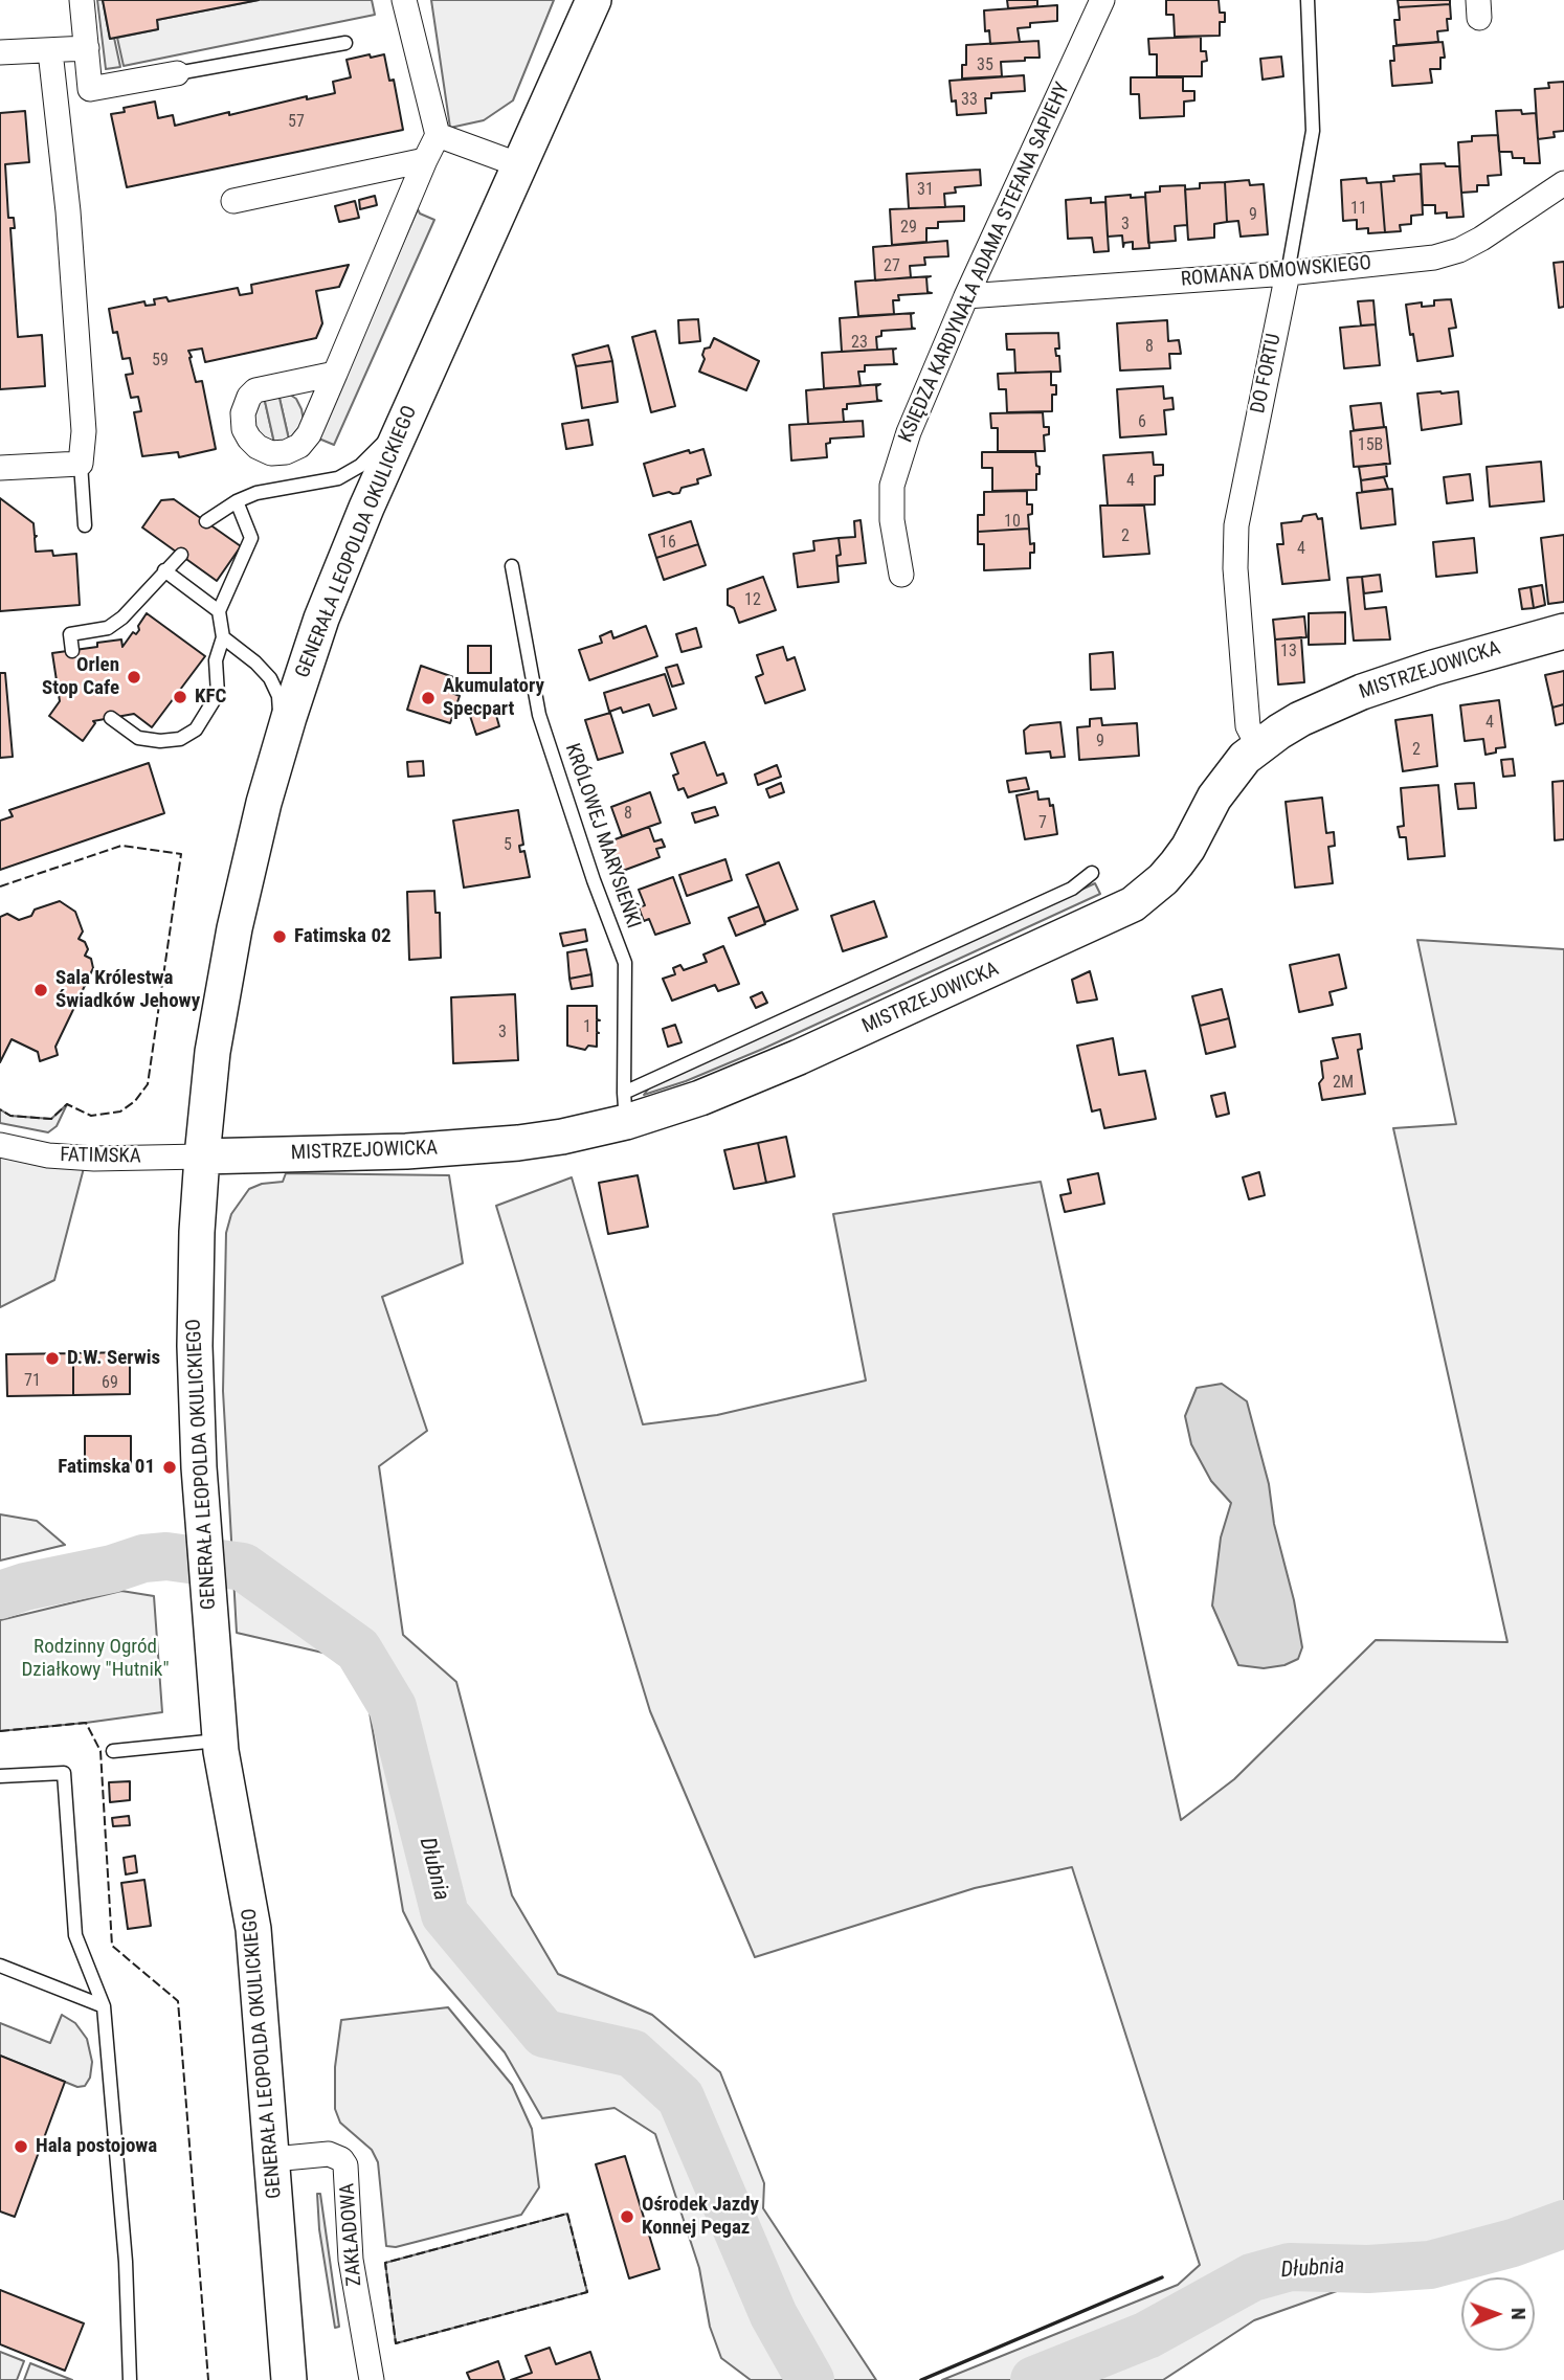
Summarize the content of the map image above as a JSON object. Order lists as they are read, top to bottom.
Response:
{
  "streets": {
    "main road": ["GENERAŁA LEOPOLDA OKULICKIEGO", "MISTRZEJOWICKA"],
    "street": [
      "KSIĘDZA KARDYNAŁA ADAMA STEFANA SAPIEHY",
      "ROMANA DMOWSKIEGO",
      "DO FORTU",
      "FATIMSKA",
      "ZAKŁADOWA"
    ],
    "lane": ["KRÓLOWEJ MARYSIEŃKI"]
  },
  "crossings": [
    ["KSIĘDZA KARDYNAŁA ADAMA STEFANA SAPIEHY", "ROMANA DMOWSKIEGO"],
    ["ROMANA DMOWSKIEGO", "DO FORTU"],
    ["DO FORTU", "MISTRZEJOWICKA"],
    ["GENERAŁA LEOPOLDA OKULICKIEGO", "MISTRZEJOWICKA"],
    ["GENERAŁA LEOPOLDA OKULICKIEGO", "FATIMSKA"],
    ["GENERAŁA LEOPOLDA OKULICKIEGO", "ZAKŁADOWA"],
    ["MISTRZEJOWICKA", "KRÓLOWEJ MARYSIEŃKI"],
    ["MISTRZEJOWICKA", "FATIMSKA"]
  ],
  "water": ["Dłubnia"],
  "parks": ["Rodzinny Ogród Działkowy \"Hutnik\""],
  "places": [
    "Orlen Stop Cafe",
    "KFC",
    "Akumulatory Specpart",
    "Fatimska 02",
    "Sala Królestwa Świadków Jehowy",
    "D.W. Serwis",
    "Fatimska 01",
    "Hala postojowa",
    "Ośrodek Jazdy Konnej Pegaz"
  ],
  "house_numbers": [
    "35",
    "33",
    "57",
    "31",
    "11",
    "9",
    "3",
    "29",
    "27",
    "23",
    "8",
    "59",
    "6",
    "15B",
    "4",
    "10",
    "2",
    "16",
    "4",
    "12",
    "13",
    "4",
    "9",
    "2",
    "8",
    "7",
    "5",
    "1",
    "3",
    "2M",
    "71",
    "69"
  ],
  "north": "right"
}
